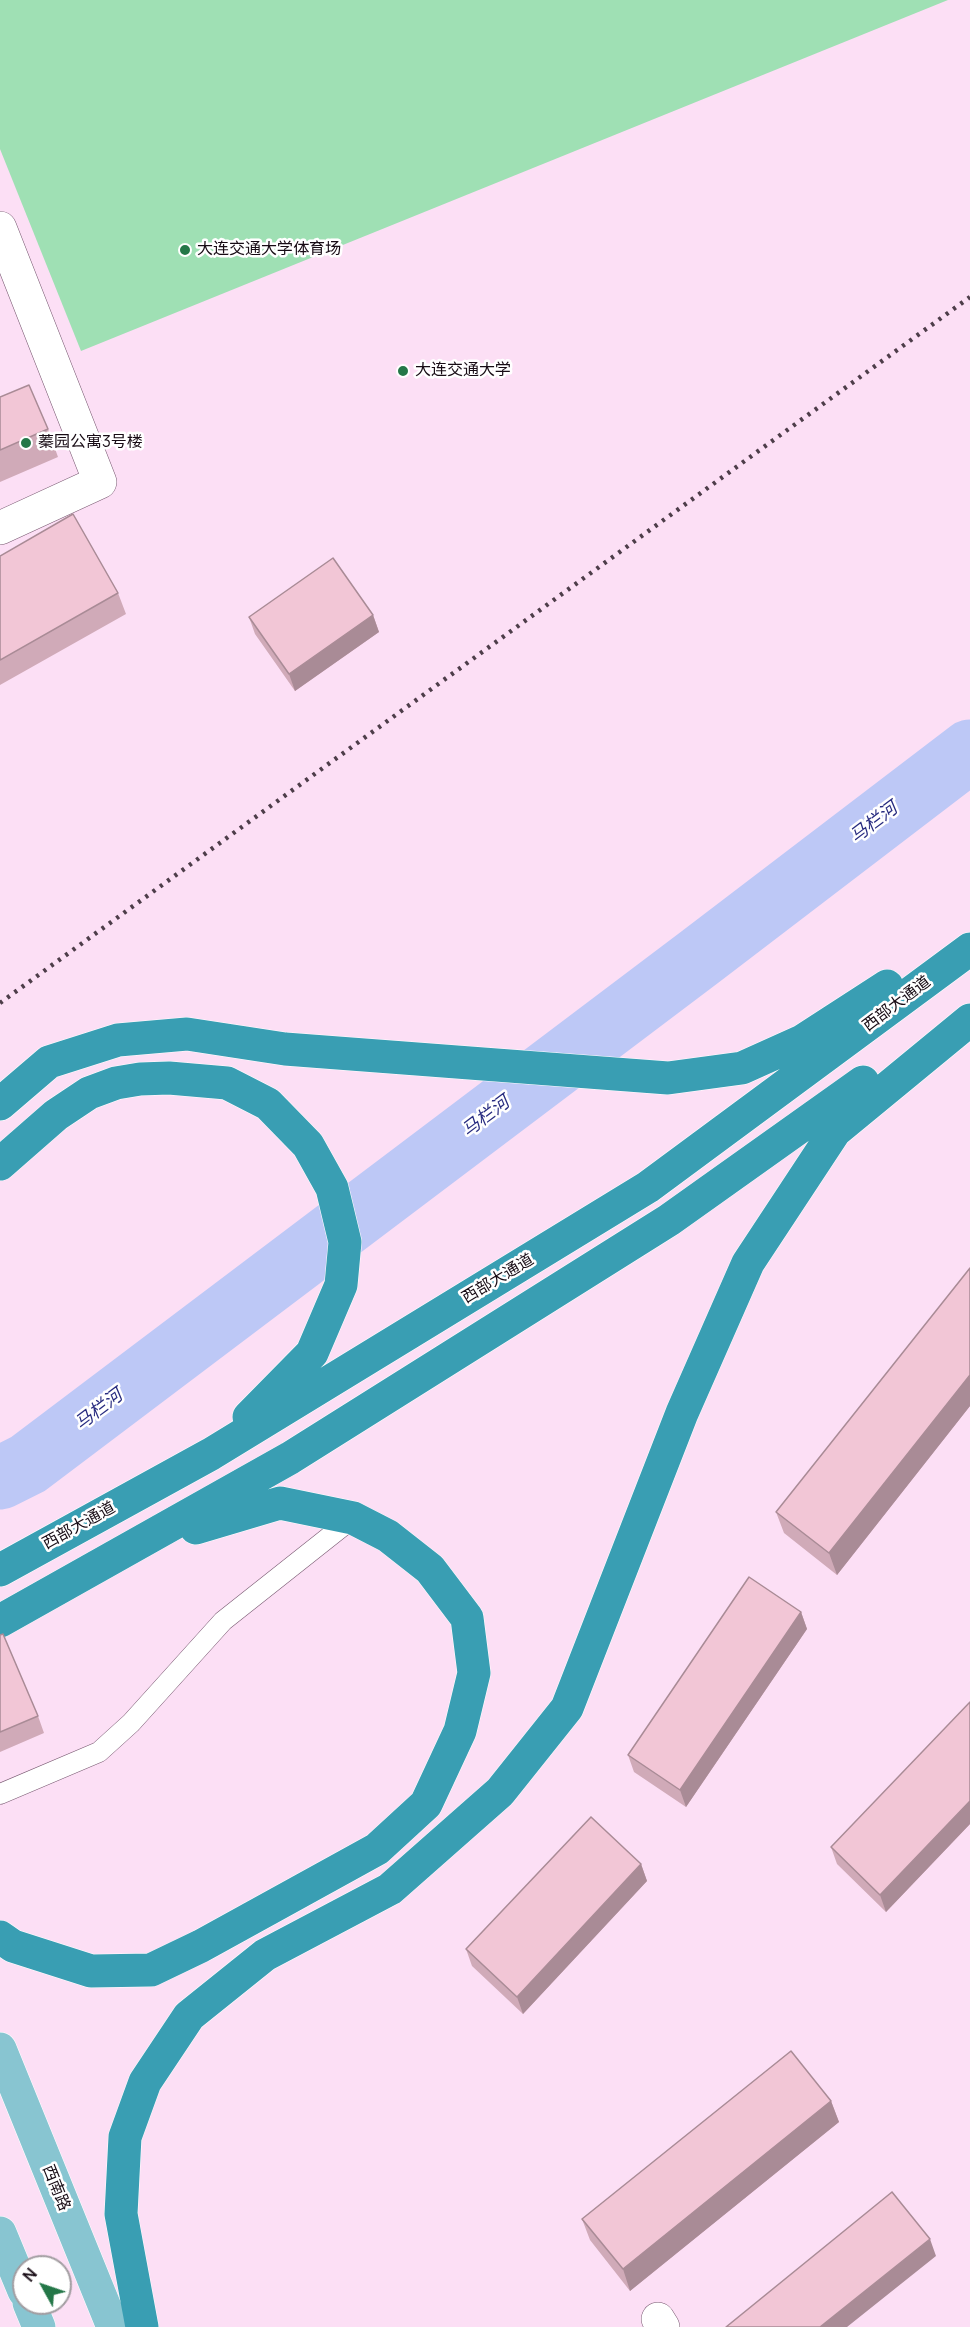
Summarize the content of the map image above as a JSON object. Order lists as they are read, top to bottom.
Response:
{
  "streets": {
    "highway": ["西部大通道"],
    "main road": ["西南路"]
  },
  "water": ["马栏河"],
  "places": ["大连交通大学体育场", "大连交通大学", "蓁园公寓3号楼"],
  "north": "top left"
}
